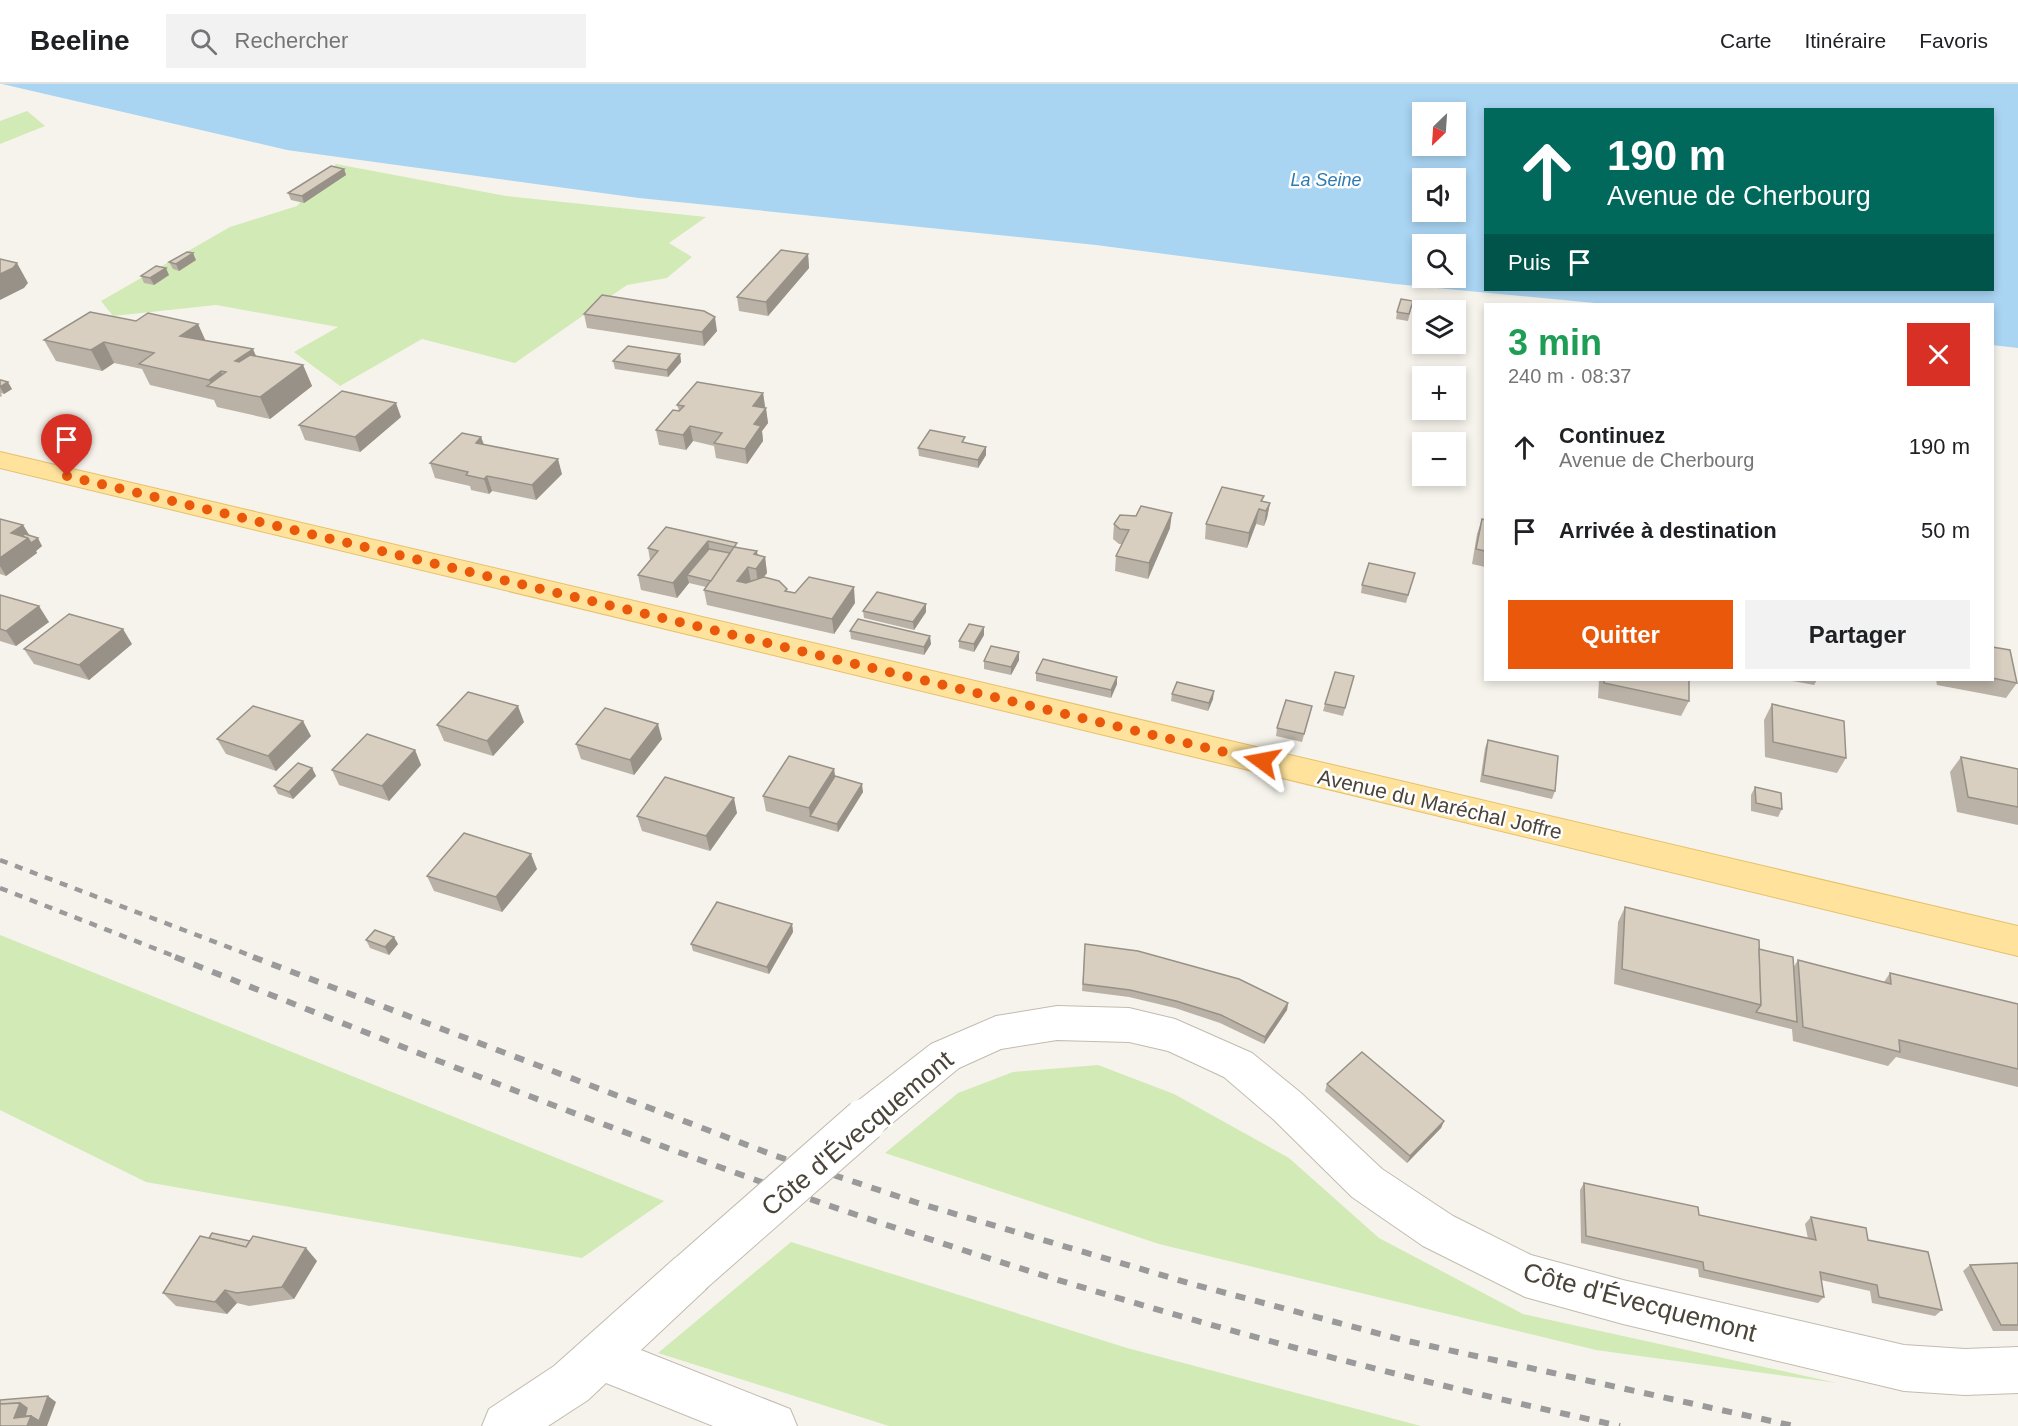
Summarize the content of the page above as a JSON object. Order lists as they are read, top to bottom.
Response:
{
  "streets": {
    "main road": ["Avenue du Maréchal Joffre"],
    "street": ["Côte d'Évecquemont"]
  },
  "water": ["La Seine"],
  "north": "bottom left",
  "page": {
    "header": "Beeline",
    "search": "Rechercher",
    "nav": ["Carte", "Itinéraire", "Favoris"],
    "map_buttons": ["+", "−"],
    "turn": ["190 m", "Avenue de Cherbourg"],
    "then": "Puis",
    "heading": ["3 min", "240 m · 08:37"],
    "list": [
      {
        "name": "Continuez",
        "note": "Avenue de Cherbourg",
        "value": "190 m"
      },
      {
        "name": "Arrivée à destination",
        "value": "50 m"
      }
    ],
    "buttons": ["Quitter", "Partager"]
  }
}
